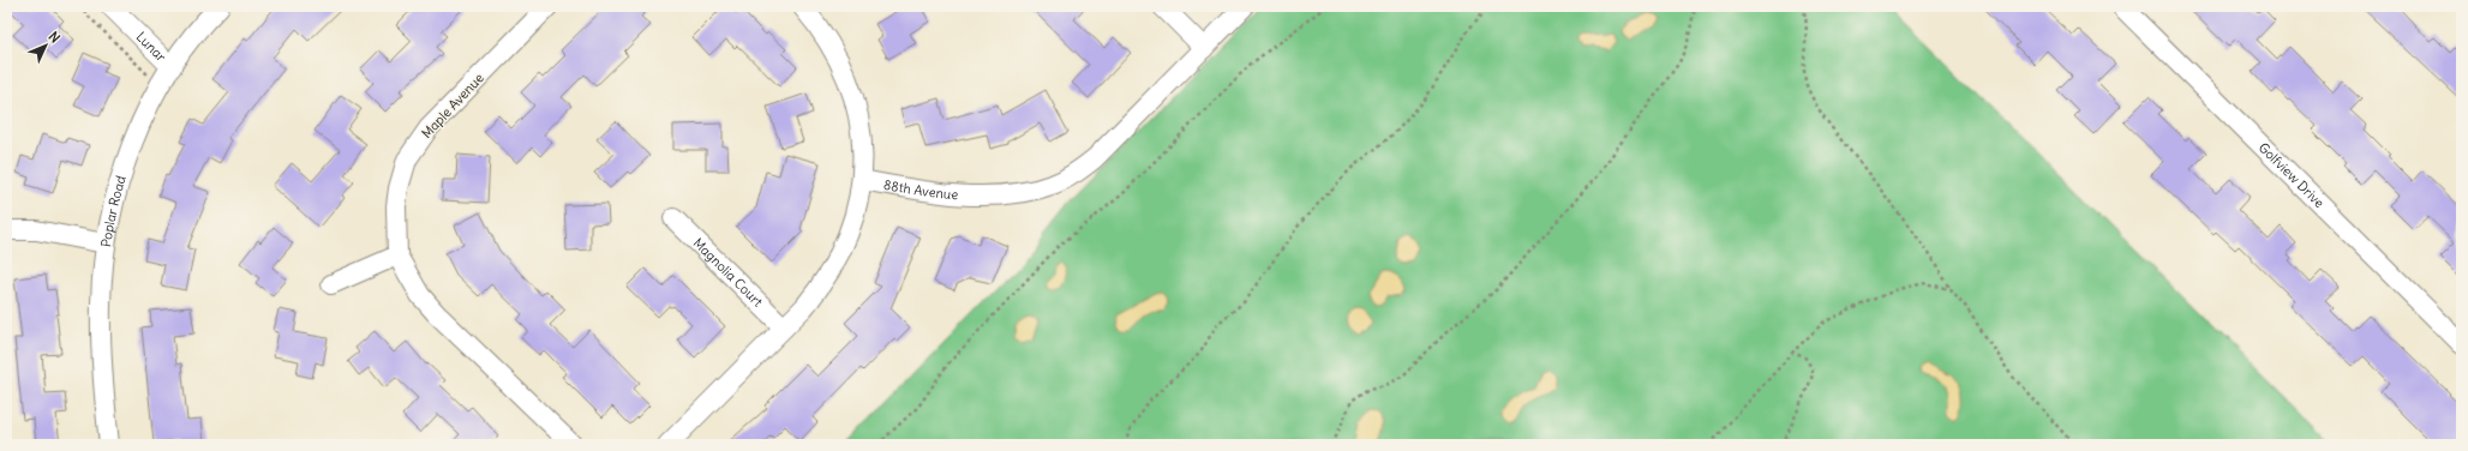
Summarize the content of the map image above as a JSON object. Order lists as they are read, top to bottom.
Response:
{
  "streets": {
    "street": [
      "Lunar",
      "Maple Avenue",
      "Golfview Drive",
      "88th Avenue",
      "Poplar Road",
      "Magnolia Court"
    ]
  },
  "crossings": [
    ["Lunar", "Poplar Road"]
  ],
  "north": "top right"
}
